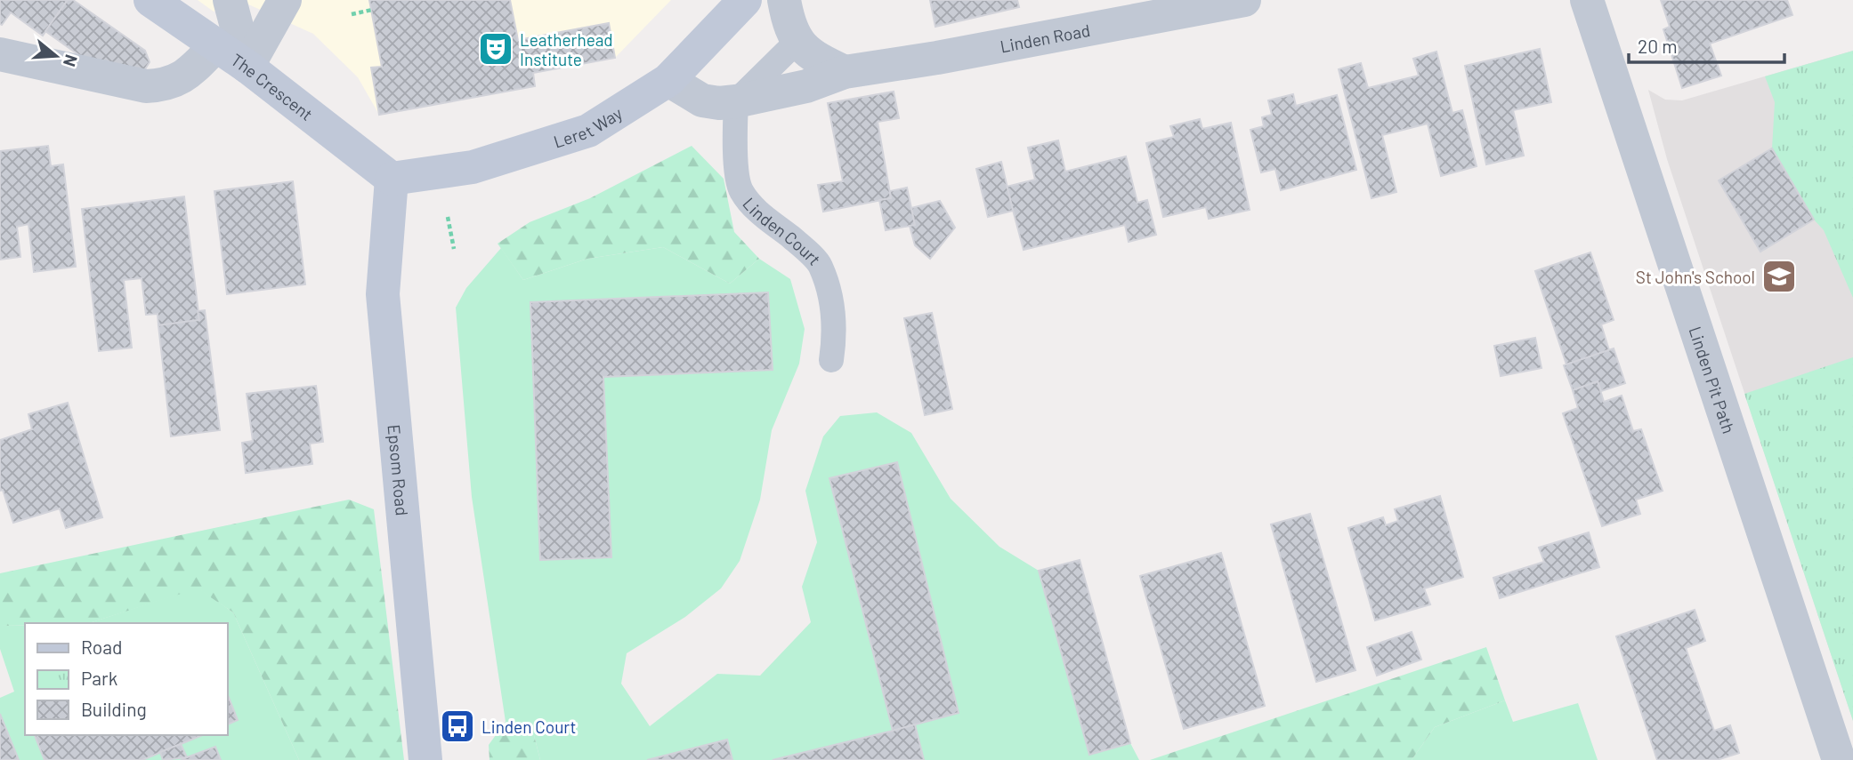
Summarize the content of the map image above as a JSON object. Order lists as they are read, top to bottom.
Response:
{
  "streets": {
    "main road": ["The Crescent", "Leret Way", "Epsom Road"],
    "street": ["Linden Road", "Linden Pit Path"],
    "lane": ["Linden Court"]
  },
  "crossings": [
    ["Linden Road", "Leret Way"],
    ["Linden Road", "Linden Court"],
    ["The Crescent", "Leret Way"],
    ["The Crescent", "Epsom Road"],
    ["Leret Way", "Epsom Road"]
  ],
  "places": {
    "theatre": ["Leatherhead Institute"],
    "school or university": ["St John's School"],
    "bus stop": ["Linden Court"]
  },
  "legend": ["Road", "Park", "Building"],
  "scale_bar": "20 m",
  "north": "right"
}
